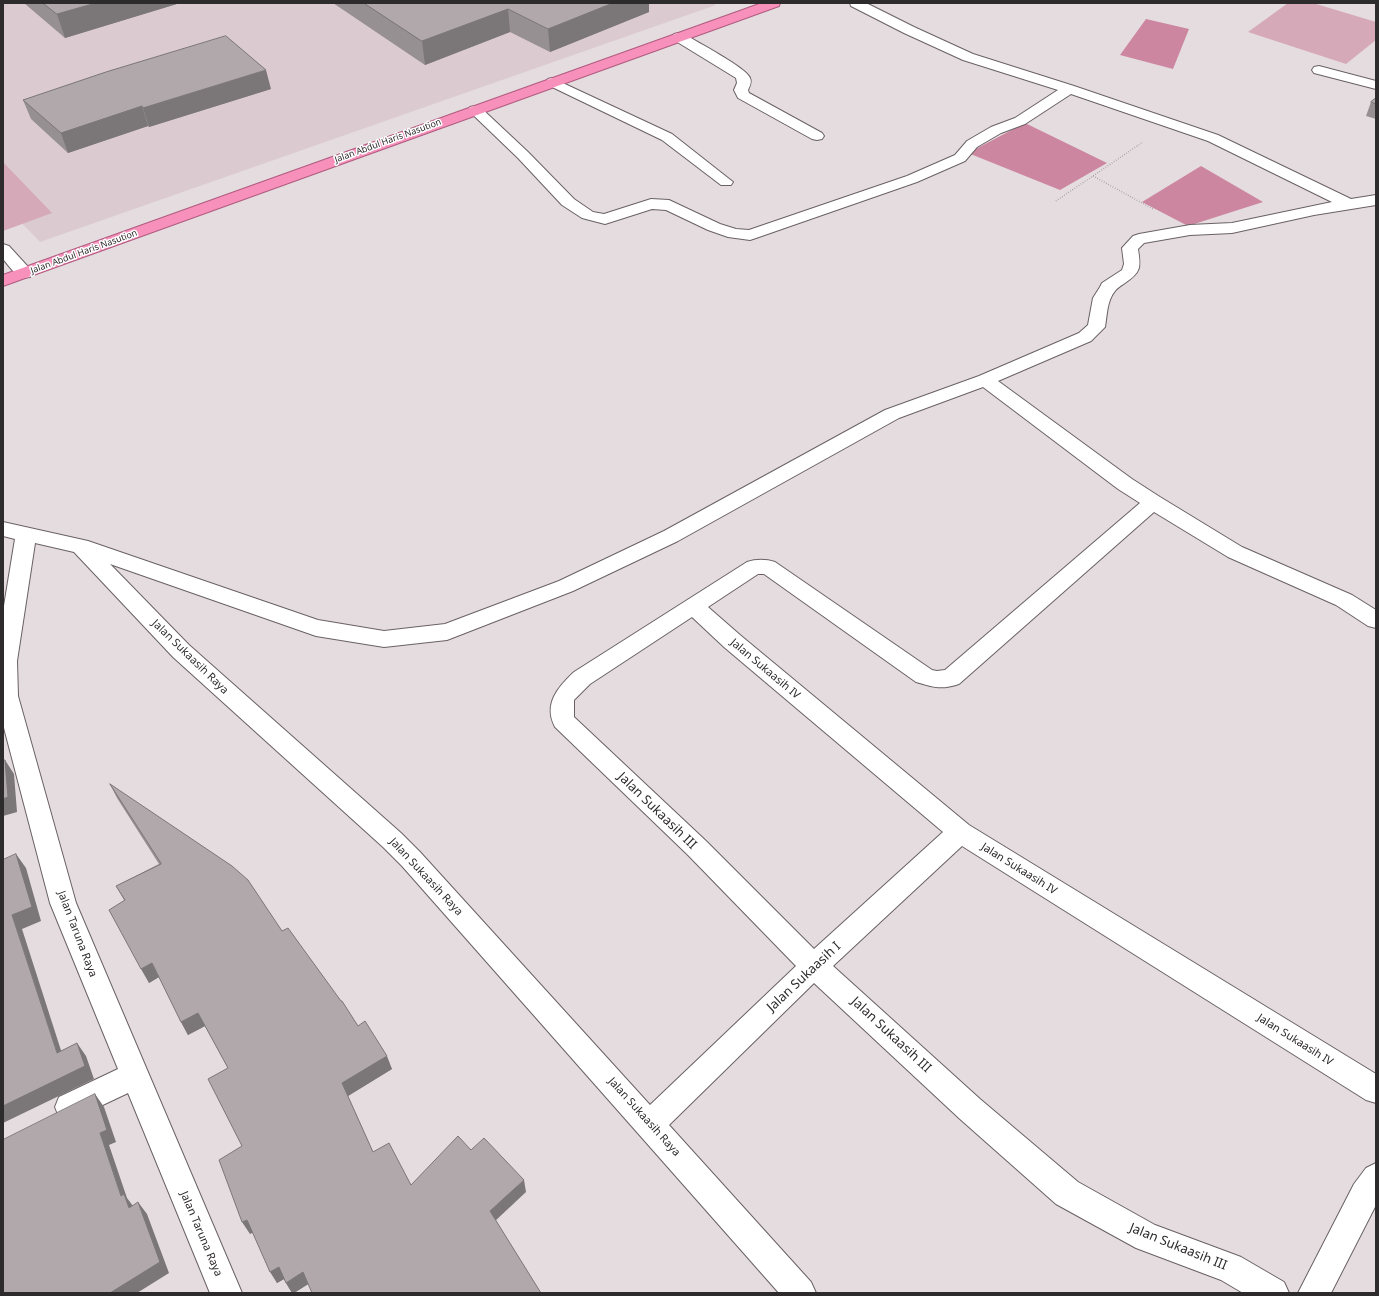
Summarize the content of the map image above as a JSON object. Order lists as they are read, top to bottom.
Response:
{
  "streets": {
    "highway": ["Jalan Abdul Haris Nasution"],
    "street": [
      "Jalan Sukaasih Raya",
      "Jalan Sukaasih IV",
      "Jalan Sukaasih III",
      "Jalan Taruna Raya",
      "Jalan Sukaasih I"
    ]
  },
  "crossings": [
    ["Jalan Sukaasih Raya", "Jalan Sukaasih I"],
    ["Jalan Sukaasih IV", "Jalan Sukaasih III"],
    ["Jalan Sukaasih IV", "Jalan Sukaasih I"],
    ["Jalan Sukaasih III", "Jalan Sukaasih I"]
  ]
}
